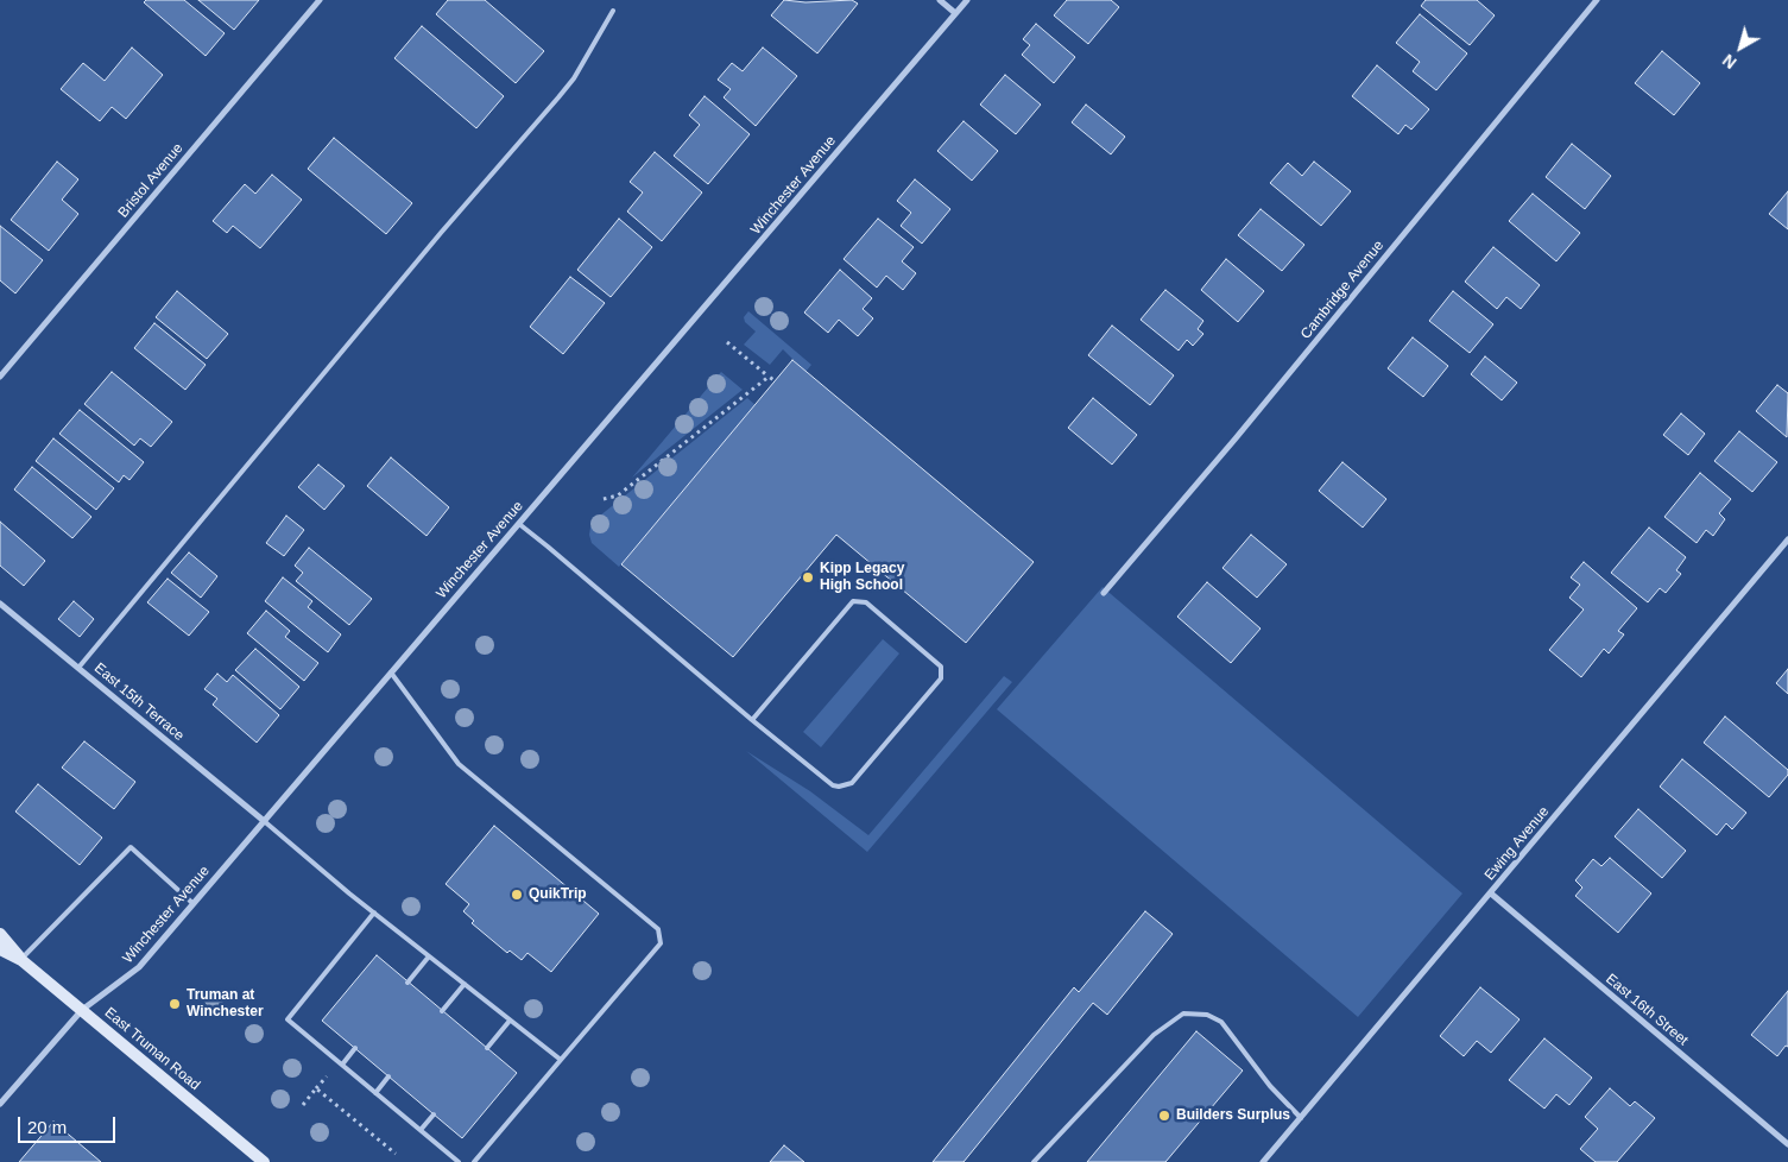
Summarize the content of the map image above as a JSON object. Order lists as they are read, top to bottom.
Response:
{
  "streets": {
    "main road": ["East Truman Road"],
    "street": [
      "Bristol Avenue",
      "Winchester Avenue",
      "Cambridge Avenue",
      "East 15th Terrace",
      "Ewing Avenue",
      "East 16th Street"
    ]
  },
  "crossings": [
    ["Winchester Avenue", "East 15th Terrace"],
    ["Winchester Avenue", "East Truman Road"],
    ["Ewing Avenue", "East 16th Street"]
  ],
  "places": [
    "Kipp Legacy High School",
    "QuikTrip",
    "Truman at Winchester",
    "Builders Surplus"
  ],
  "scale_bar": "20 m",
  "north": "bottom left"
}
